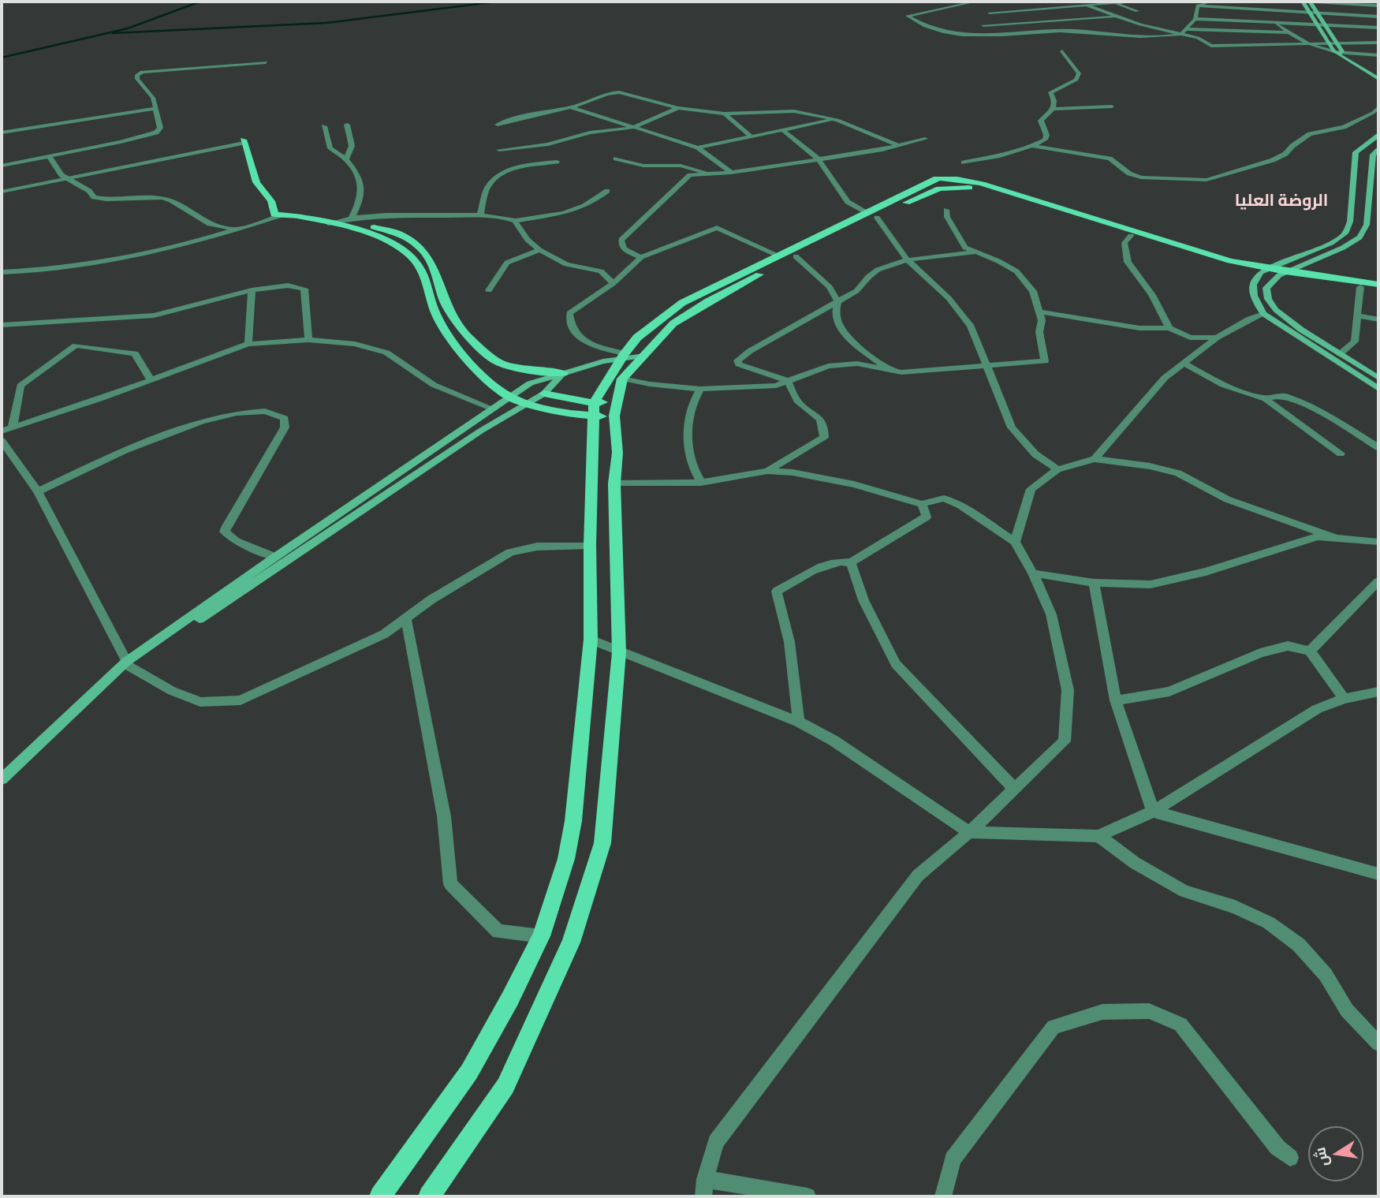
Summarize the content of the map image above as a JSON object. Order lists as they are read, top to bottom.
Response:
{
  "districts": ["الروضة العليا"],
  "north": "left"
}
